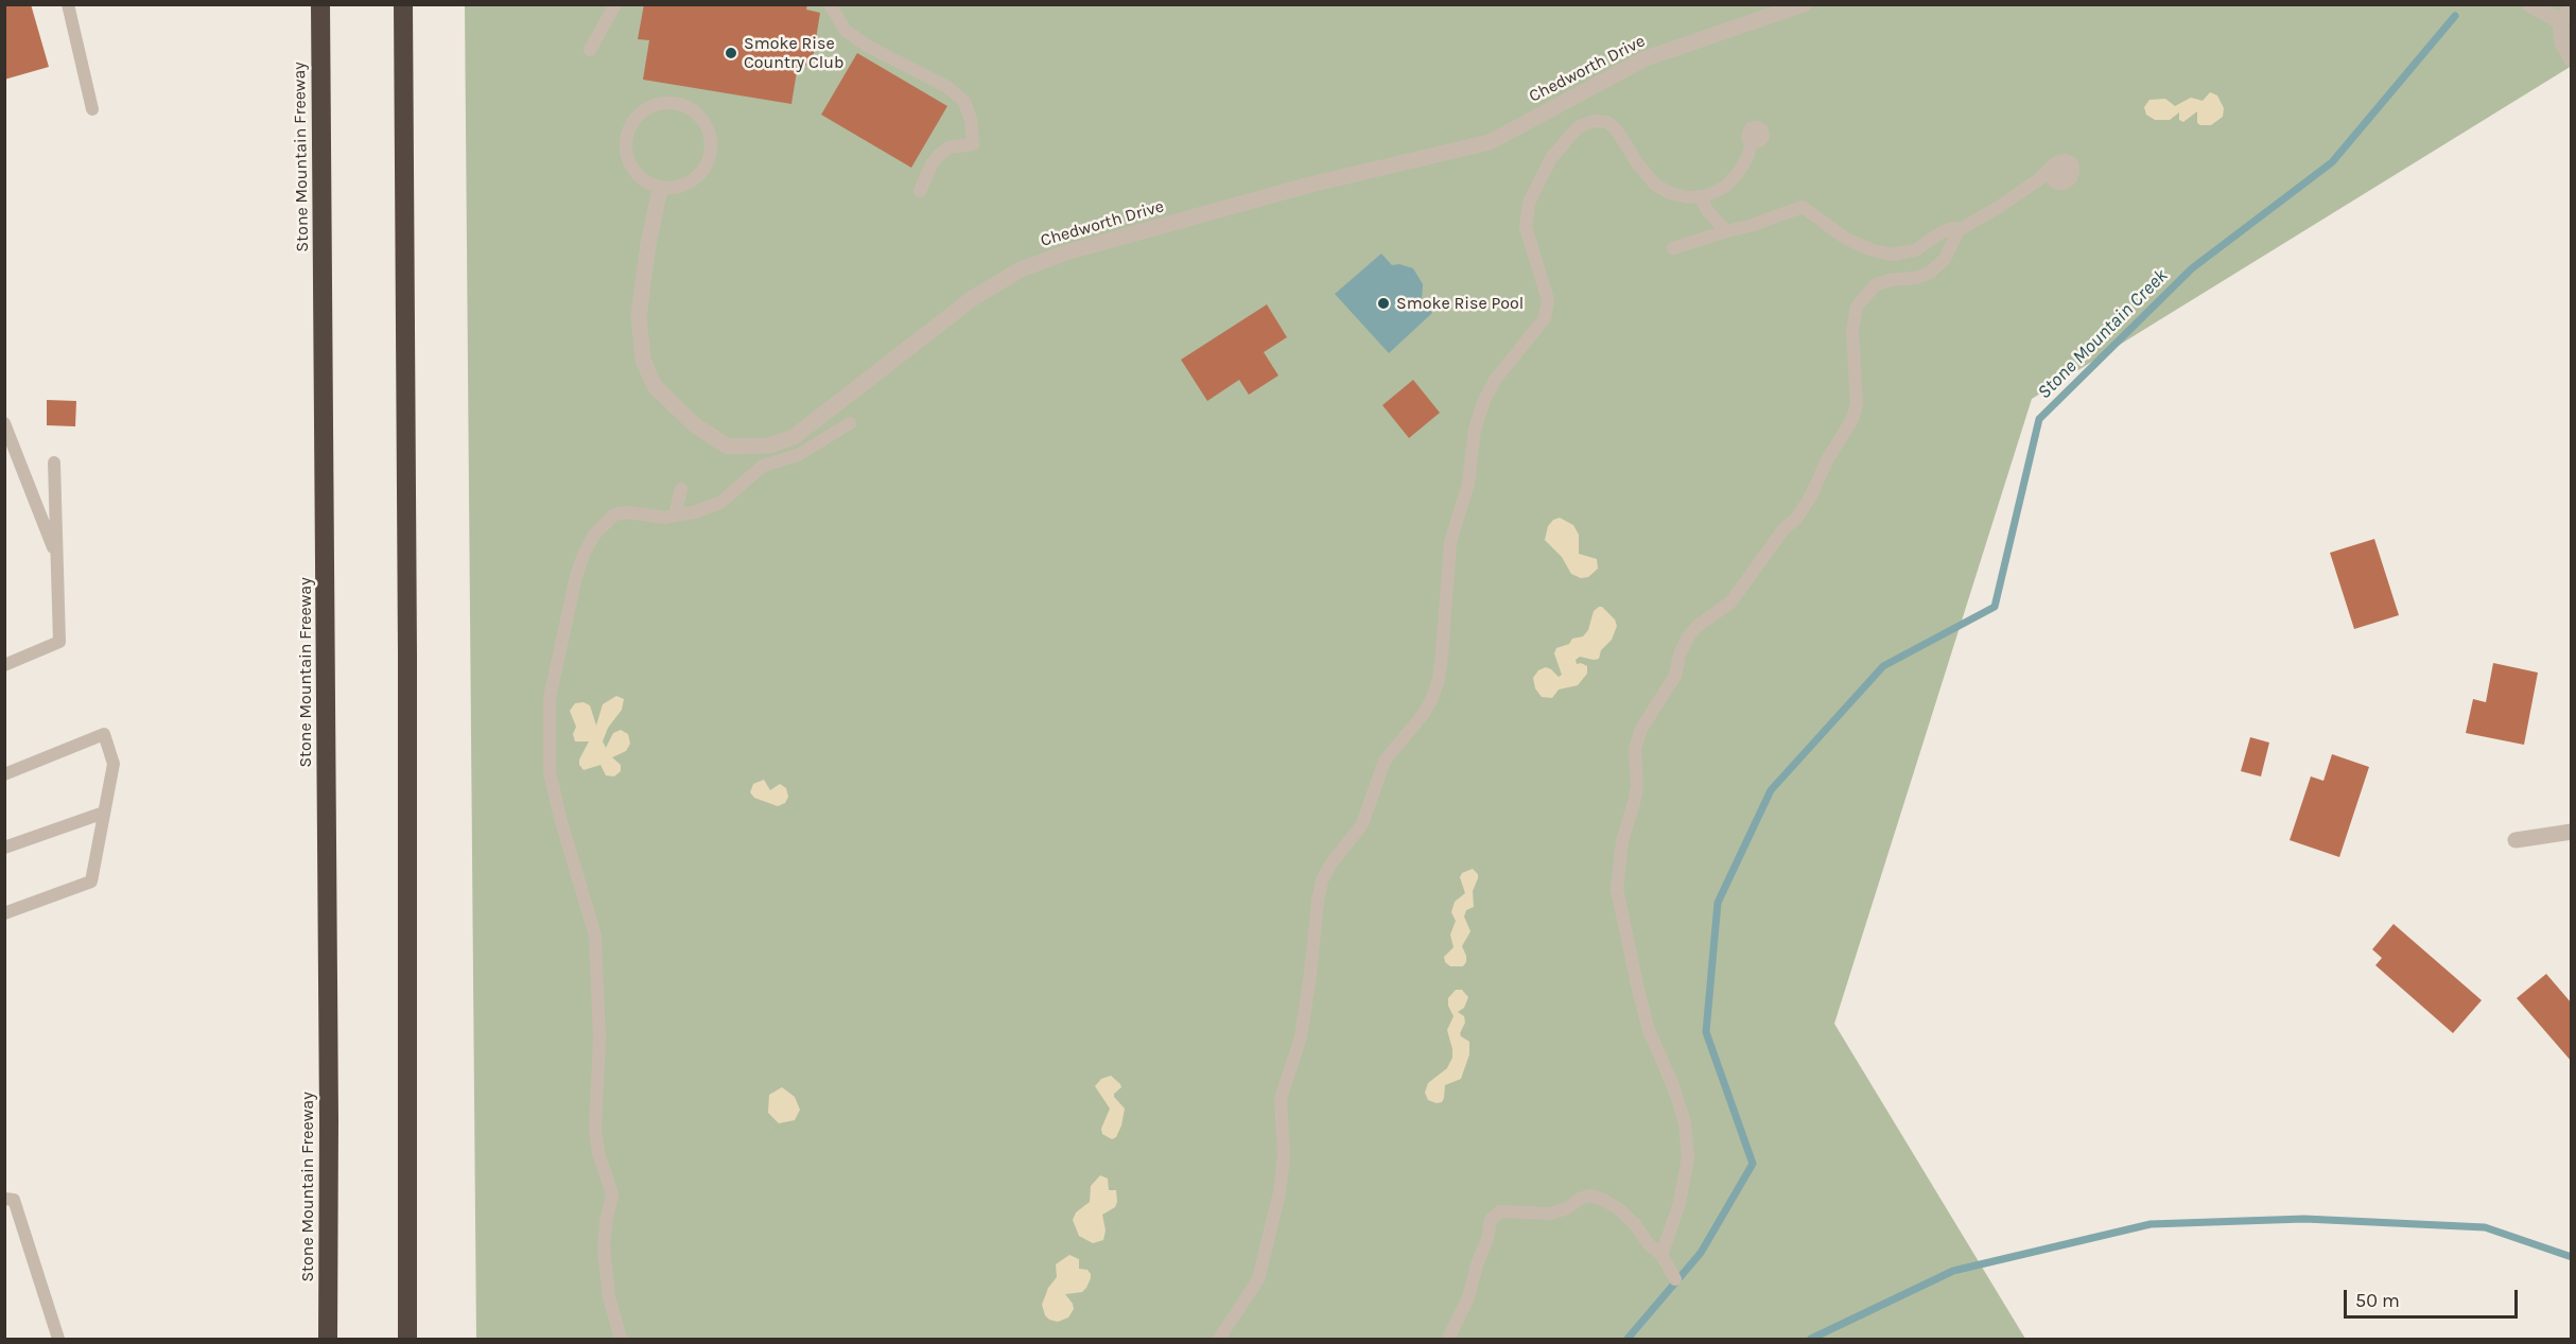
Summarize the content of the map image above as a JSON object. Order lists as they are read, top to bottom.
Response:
{
  "streets": {
    "highway": ["Stone Mountain Freeway"],
    "street": ["Chedworth Drive"]
  },
  "water": ["Stone Mountain Creek"],
  "places": ["Smoke Rise Country Club", "Smoke Rise Pool"],
  "scale_bar": "50 m"
}
